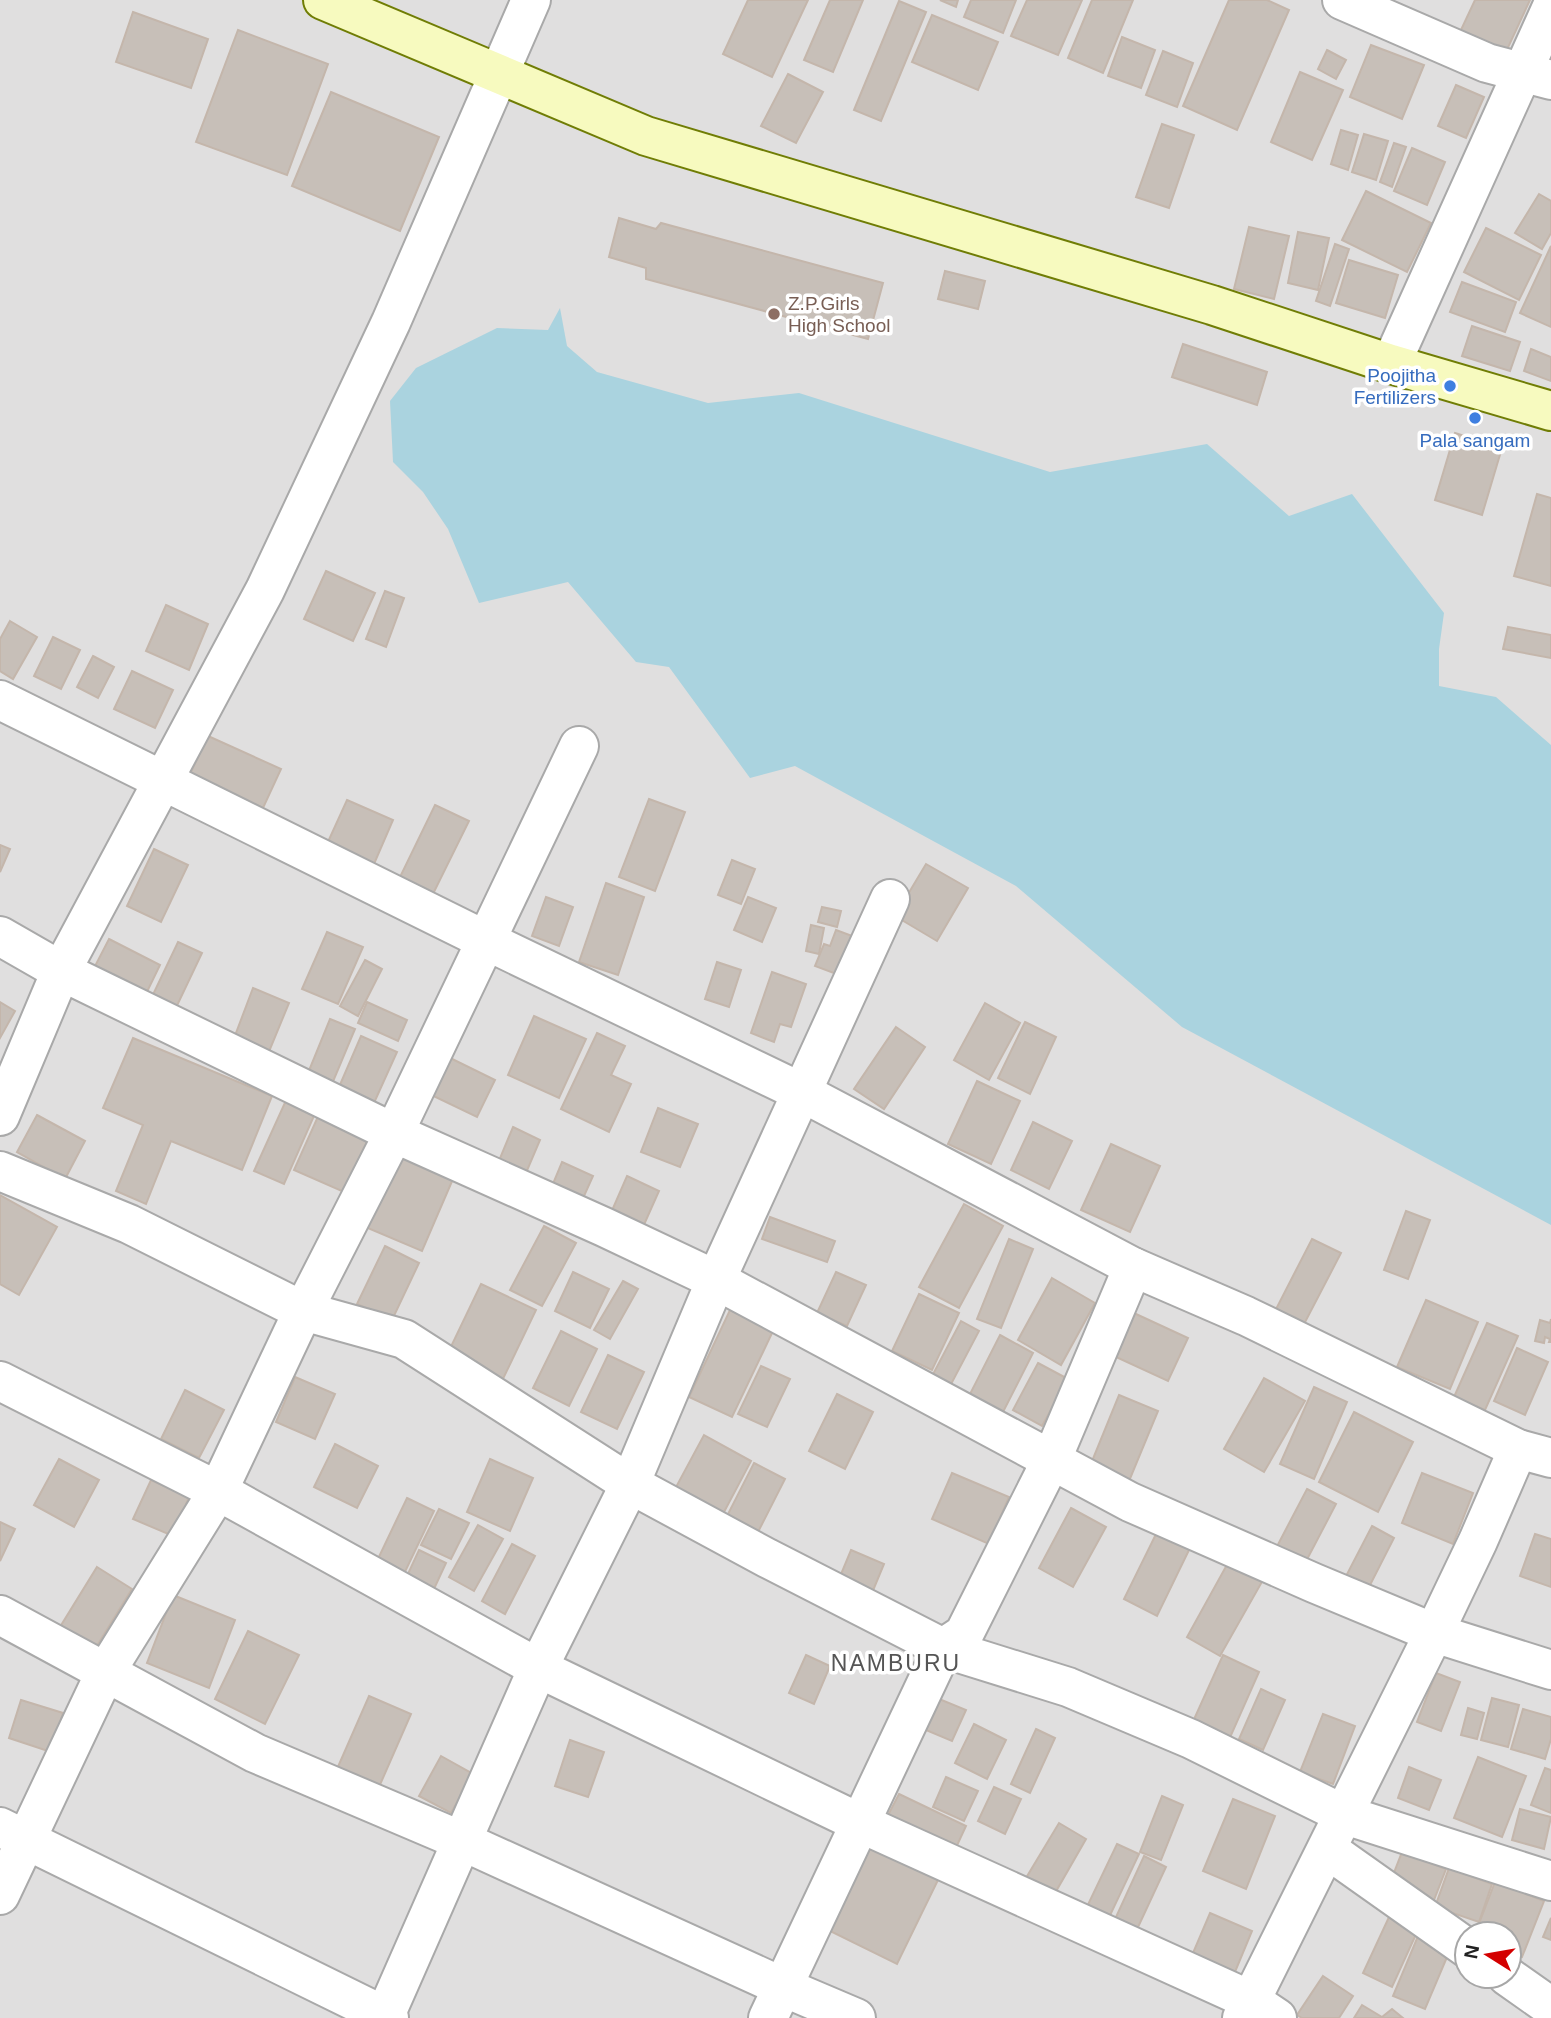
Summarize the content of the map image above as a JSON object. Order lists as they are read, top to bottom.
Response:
{
  "districts": ["NAMBURU"],
  "places": ["Z.P.Girls High School", "Poojitha Fertilizers", "Pala sangam"],
  "north": "left"
}
